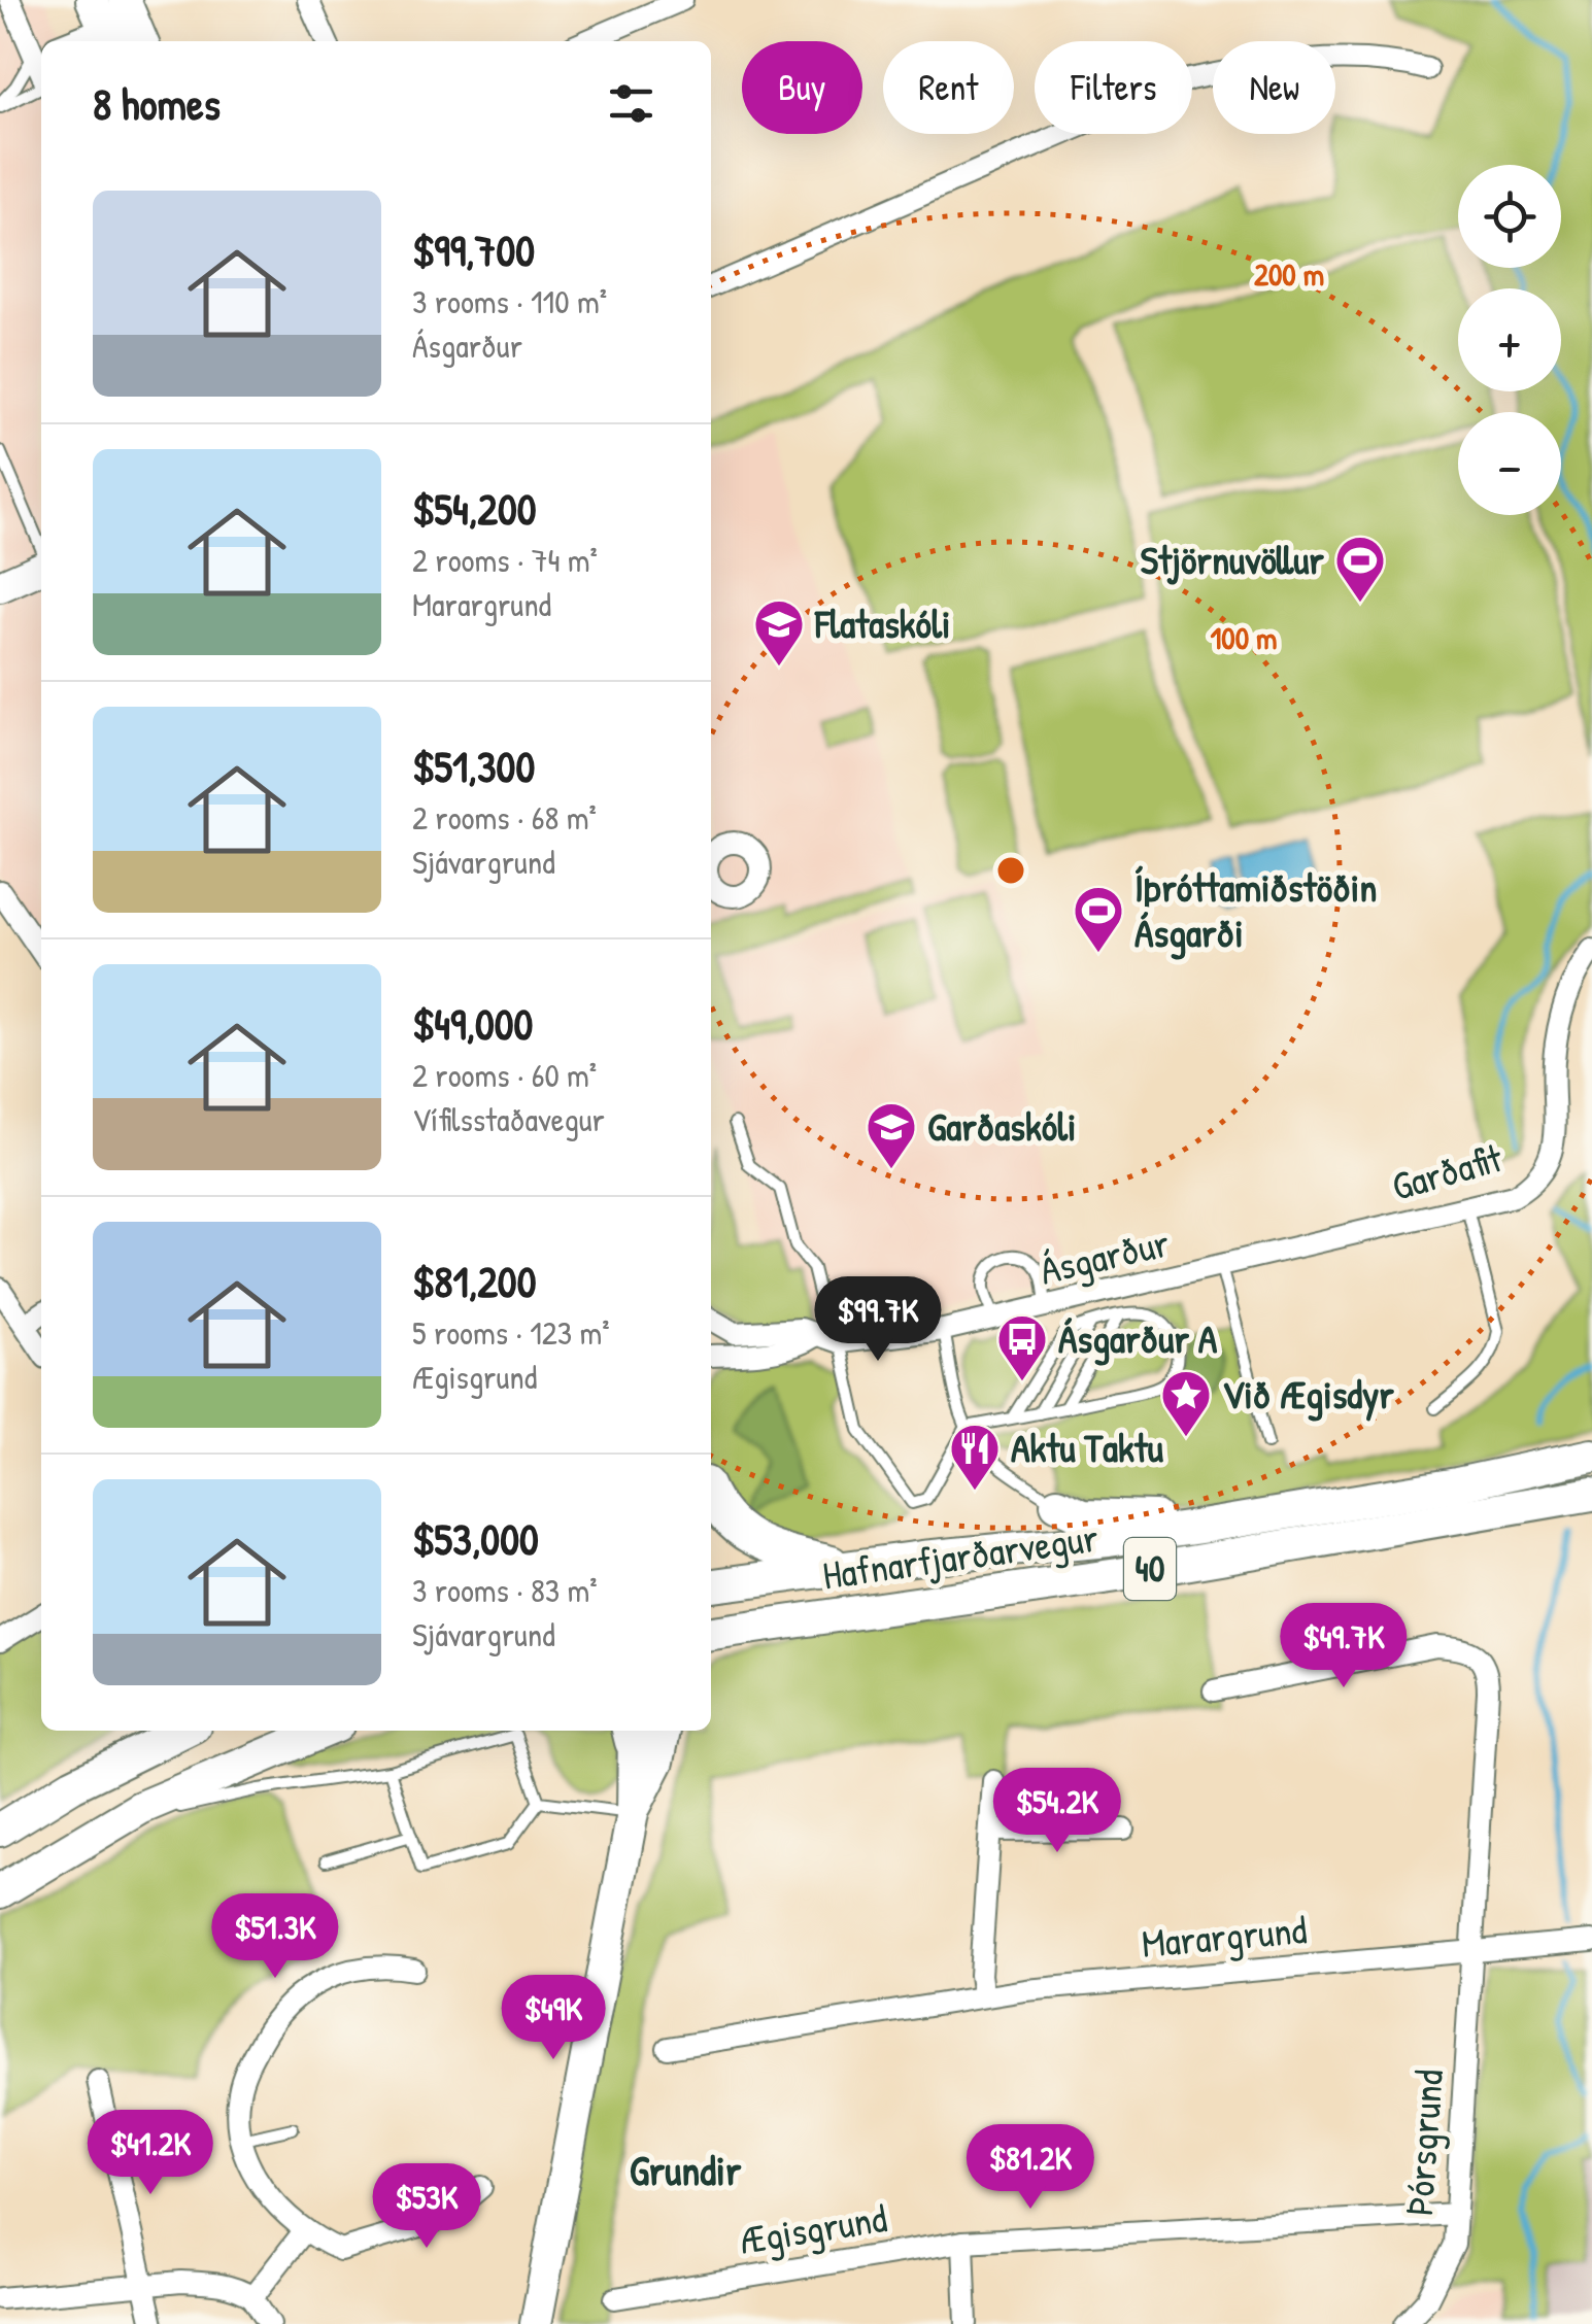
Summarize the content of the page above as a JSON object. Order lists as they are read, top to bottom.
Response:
{
  "streets": {
    "main road": ["Hafnarfjarðarvegur", "40"],
    "street": [
      "Garðafit",
      "Ásgarður",
      "Marargrund",
      "Þórsgrund",
      "Ægisgrund"
    ]
  },
  "crossings": [
    ["Garðafit", "Ásgarður"],
    ["Marargrund", "Þórsgrund"],
    ["Þórsgrund", "Ægisgrund"]
  ],
  "districts": ["Grundir"],
  "places": {
    "sports": ["Stjörnuvöllur", "Íþróttamiðstöðin Ásgarði"],
    "school or university": ["Flataskóli", "Garðaskóli"],
    "bus stop": ["Ásgarður A"],
    "place": ["Við Ægisdyr"],
    "restaurant": ["Aktu Taktu"]
  },
  "page": {
    "chip": [
      "Buy",
      "Rent",
      "Filters",
      "New"
    ],
    "heading": "8 homes",
    "map_buttons": ["+", "−"],
    "list": [
      {
        "name": "$99,700",
        "note": "3 rooms · 110 m² · Ásgarður"
      },
      {
        "name": "$54,200",
        "note": "2 rooms · 74 m² · Marargrund"
      },
      {
        "name": "$51,300",
        "note": "2 rooms · 68 m² · Sjávargrund"
      },
      {
        "name": "$49,000",
        "note": "2 rooms · 60 m² · Vífilsstaðavegur"
      },
      {
        "name": "$81,200",
        "note": "5 rooms · 123 m² · Ægisgrund"
      },
      {
        "name": "$53,000",
        "note": "3 rooms · 83 m² · Sjávargrund"
      }
    ],
    "price": [
      "$99.7K",
      "$49.7K",
      "$54.2K",
      "$51.3K",
      "$49K",
      "$41.2K",
      "$81.2K",
      "$53K"
    ]
  },
  "rings": ["200 m", "100 m"]
}
